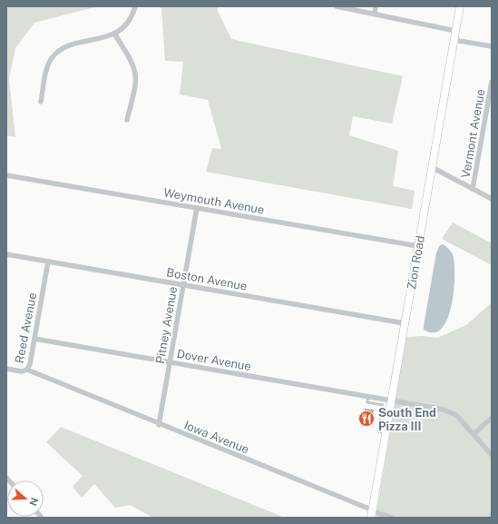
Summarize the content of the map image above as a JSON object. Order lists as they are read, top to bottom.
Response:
{
  "streets": {
    "street": [
      "Vermont Avenue",
      "Weymouth Avenue",
      "Zion Road",
      "Boston Avenue",
      "Pitney Avenue",
      "Reed Avenue",
      "Dover Avenue",
      "Iowa Avenue"
    ]
  },
  "crossings": [
    ["Weymouth Avenue", "Zion Road"],
    ["Weymouth Avenue", "Pitney Avenue"],
    ["Zion Road", "Boston Avenue"],
    ["Zion Road", "Dover Avenue"],
    ["Zion Road", "Iowa Avenue"],
    ["Boston Avenue", "Pitney Avenue"],
    ["Boston Avenue", "Reed Avenue"],
    ["Pitney Avenue", "Dover Avenue"],
    ["Pitney Avenue", "Iowa Avenue"],
    ["Reed Avenue", "Dover Avenue"],
    ["Reed Avenue", "Iowa Avenue"]
  ],
  "places": {
    "restaurant": ["South End Pizza III"]
  },
  "north": "right"
}
